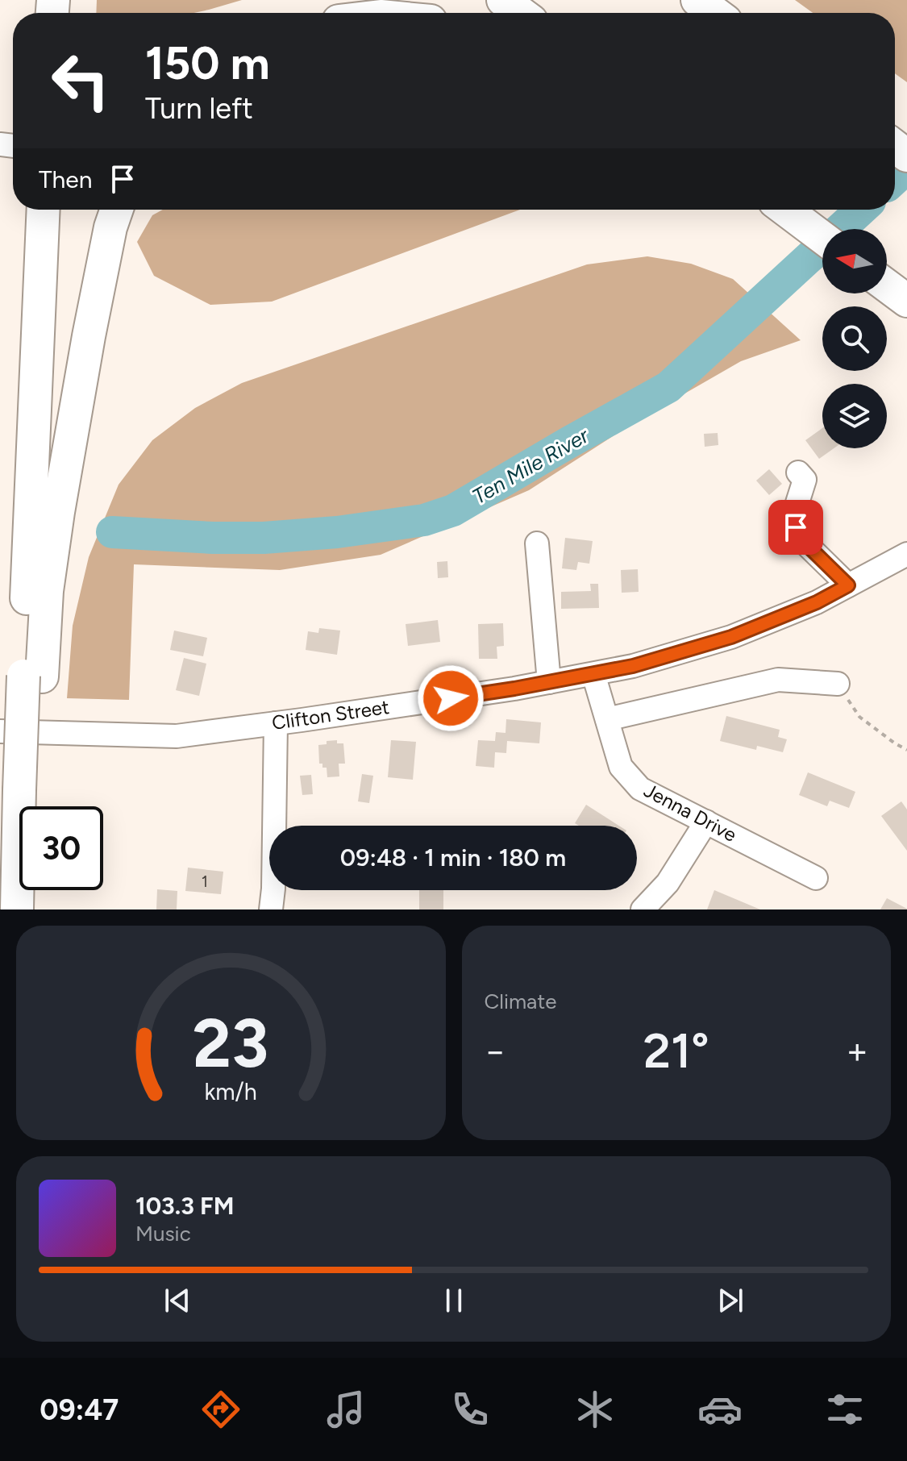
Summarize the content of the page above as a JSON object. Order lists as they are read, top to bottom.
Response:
{
  "streets": {
    "street": ["Clifton Street", "Jenna Drive"]
  },
  "crossings": [
    ["Clifton Street", "Jenna Drive"]
  ],
  "water": ["Ten Mile River"],
  "house_numbers": ["1"],
  "north": "left",
  "page": {
    "turn": ["150 m", "Turn left"],
    "then": "Then",
    "limit": "30",
    "trip": "09:48 · 1 min · 180 m",
    "tile": "Climate",
    "heat": ["−", "21°", "+"],
    "song": ["103.3 FM", "Music"],
    "tabs": "09:47",
    "gauge": ["23", "km/h"]
  }
}
